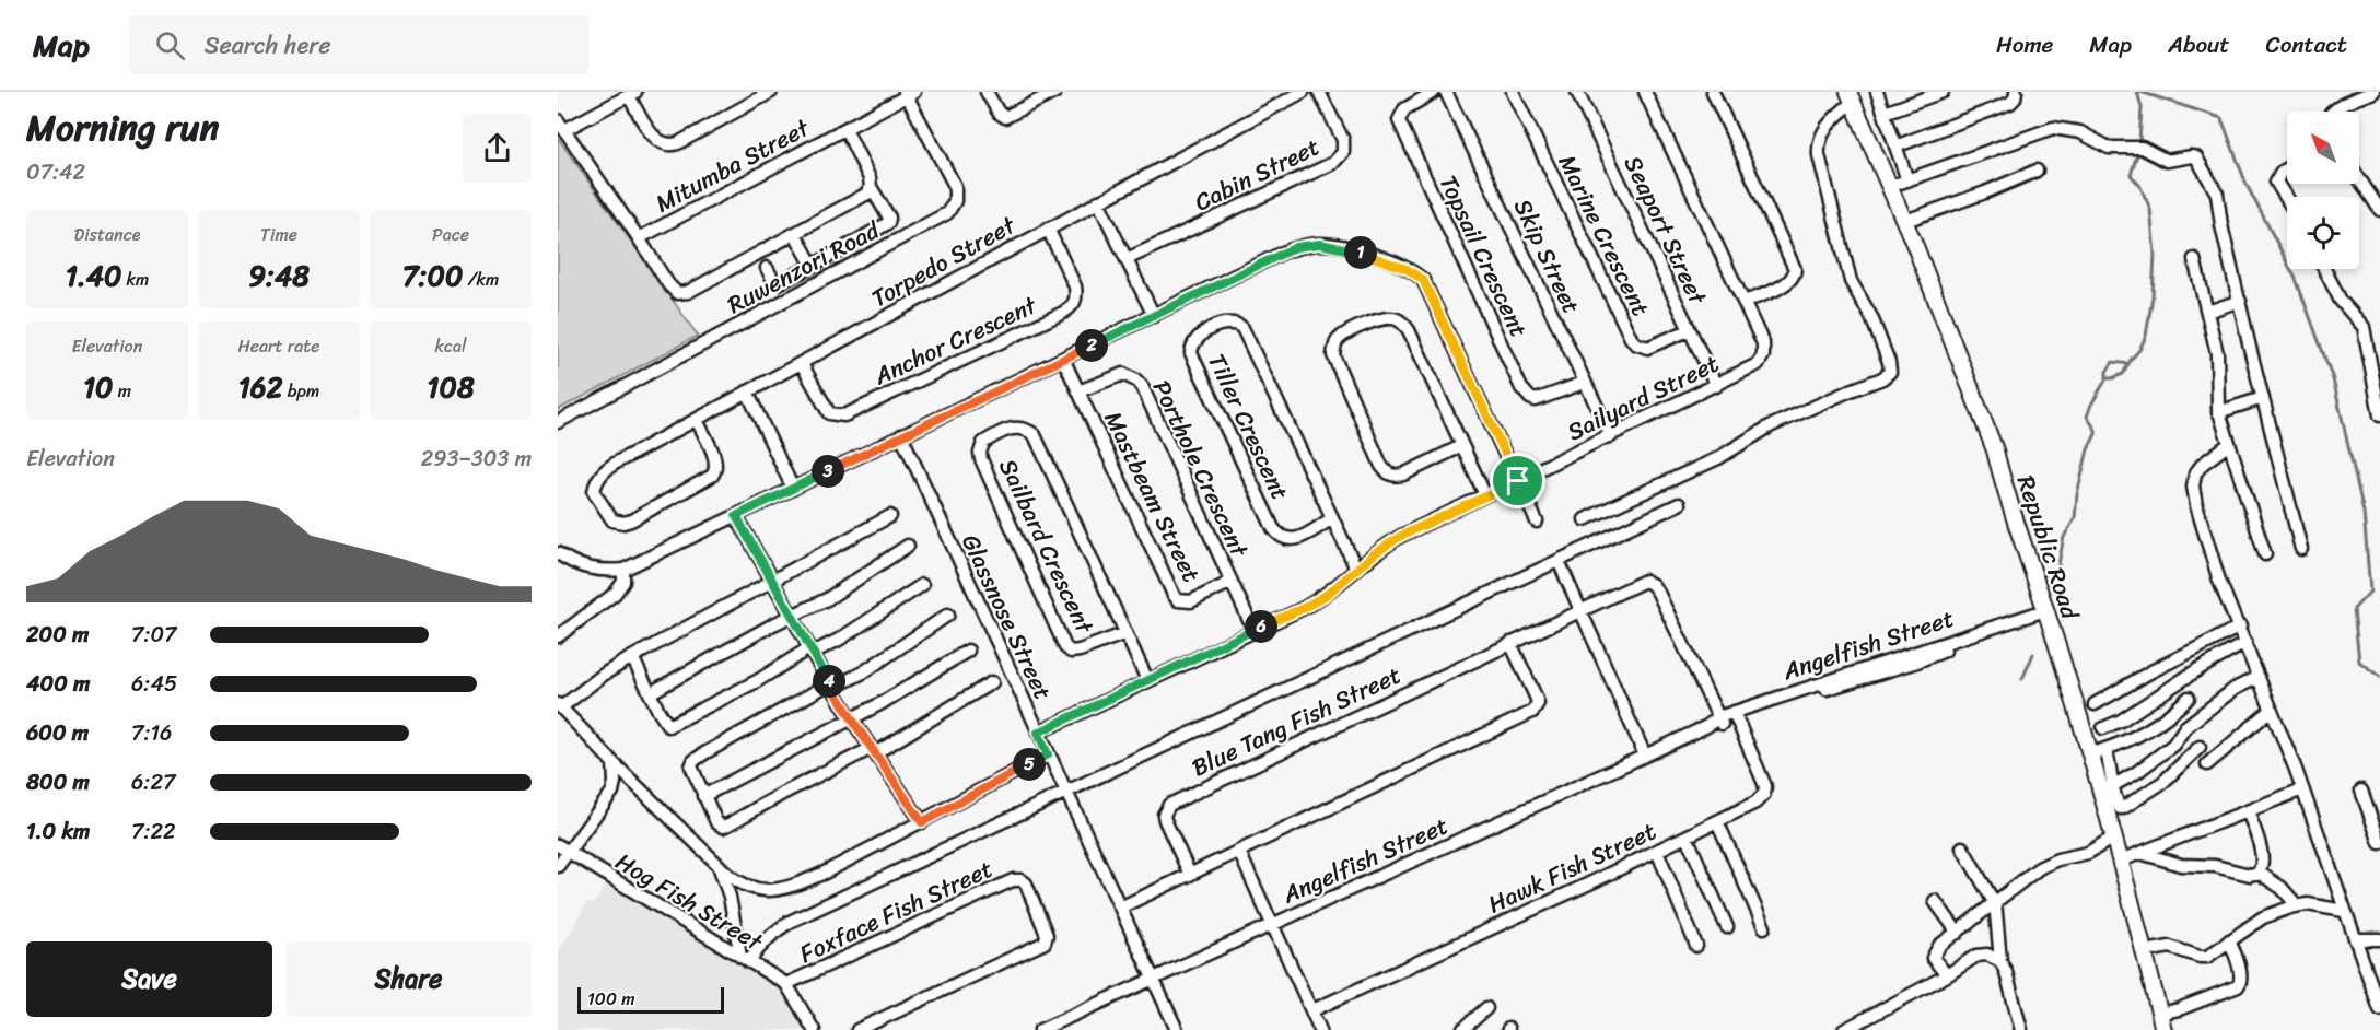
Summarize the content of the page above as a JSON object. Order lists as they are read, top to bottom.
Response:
{
  "streets": {
    "street": [
      "Mitumba Street",
      "Cabin Street",
      "Seaport Street",
      "Marine Crescent",
      "Topsail Crescent",
      "Skip Street",
      "Torpedo Street",
      "Ruwenzori Road",
      "Anchor Crescent",
      "Sailyard Street",
      "Tiller Crescent",
      "Porthole Crescent",
      "Mastbeam Street",
      "Sailbard Crescent",
      "Republic Road",
      "Glassnose Street",
      "Angelfish Street",
      "Blue Tang Fish Street",
      "Hawk Fish Street",
      "Hog Fish Street",
      "Foxface Fish Street"
    ]
  },
  "crossings": [
    ["Mitumba Street", "Ruwenzori Road"],
    ["Seaport Street", "Marine Crescent"],
    ["Seaport Street", "Sailyard Street"],
    ["Topsail Crescent", "Skip Street"],
    ["Skip Street", "Sailyard Street"],
    ["Torpedo Street", "Anchor Crescent"],
    ["Sailyard Street", "Tiller Crescent"],
    ["Sailyard Street", "Porthole Crescent"],
    ["Sailyard Street", "Sailbard Crescent"],
    ["Sailyard Street", "Glassnose Street"],
    ["Porthole Crescent", "Mastbeam Street"],
    ["Republic Road", "Angelfish Street"],
    ["Glassnose Street", "Angelfish Street"],
    ["Angelfish Street", "Blue Tang Fish Street"],
    ["Angelfish Street", "Hawk Fish Street"],
    ["Hog Fish Street", "Foxface Fish Street"]
  ],
  "scale_bar": "100 m",
  "north": "top left",
  "page": {
    "header": "Map",
    "search": "Search here",
    "nav": [
      "Home",
      "Map",
      "About",
      "Contact"
    ],
    "heading": ["Morning run", "07:42"],
    "stats": [
      ["Distance", "1.40 km"],
      ["Time", "9:48"],
      ["Pace", "7:00 /km"],
      ["Elevation", "10 m"],
      ["Heart rate", "162 bpm"],
      ["kcal", "108"]
    ],
    "pins": [
      "1",
      "2",
      "3",
      "6",
      "4",
      "5"
    ],
    "chart": ["Elevation", "293–303 m"],
    "list": [
      {
        "name": "200 m",
        "note": "7:07"
      },
      {
        "name": "400 m",
        "note": "6:45"
      },
      {
        "name": "600 m",
        "note": "7:16"
      },
      {
        "name": "800 m",
        "note": "6:27"
      },
      {
        "name": "1.0 km",
        "note": "7:22"
      }
    ],
    "buttons": ["Save", "Share"],
    "scale": "100 m"
  }
}
